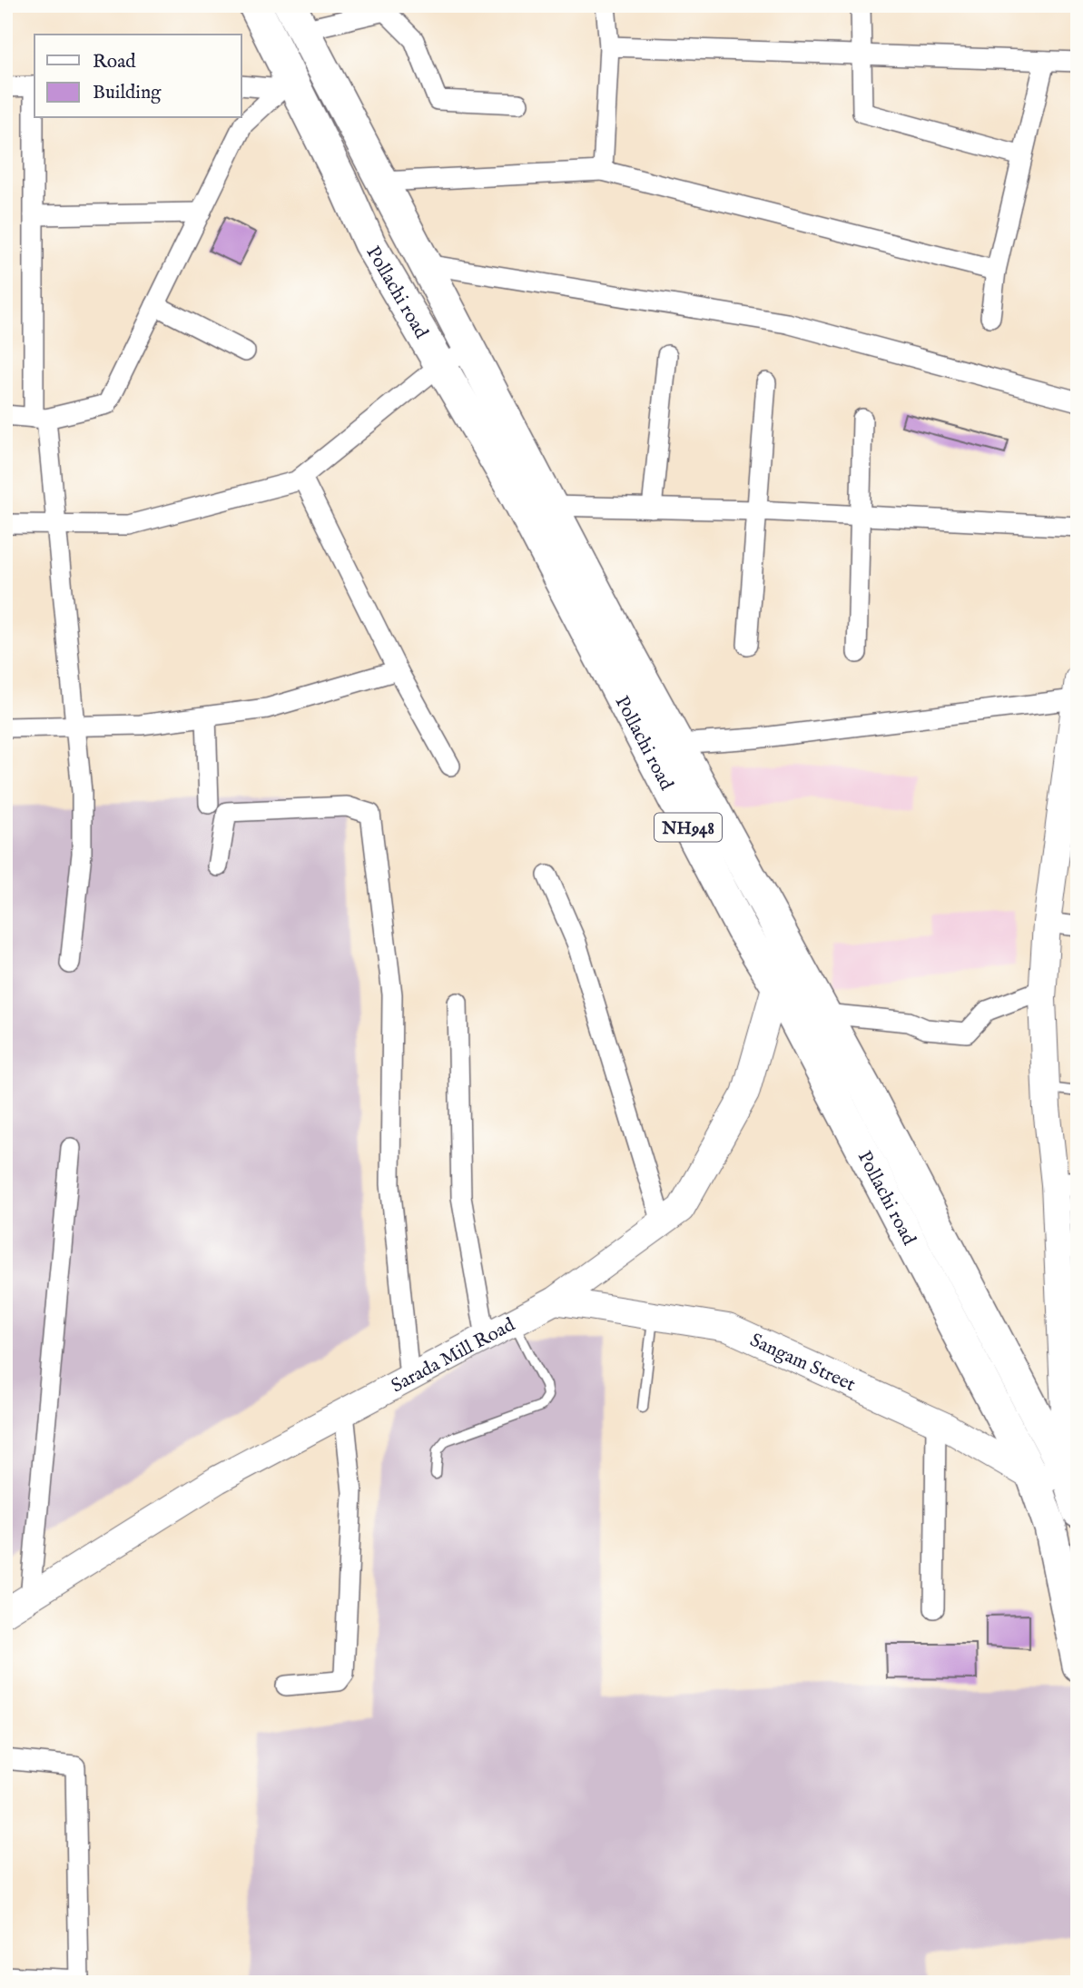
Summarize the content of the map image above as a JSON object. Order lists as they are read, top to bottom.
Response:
{
  "streets": {
    "highway": ["Pollachi road", "NH948"],
    "main road": ["Sarada Mill Road", "Sangam Street"]
  },
  "crossings": [
    ["Pollachi road", "NH948"],
    ["Pollachi road", "Sarada Mill Road"],
    ["Pollachi road", "Sangam Street"],
    ["NH948", "Sarada Mill Road"],
    ["Sarada Mill Road", "Sangam Street"]
  ],
  "legend": ["Road", "Building"]
}
